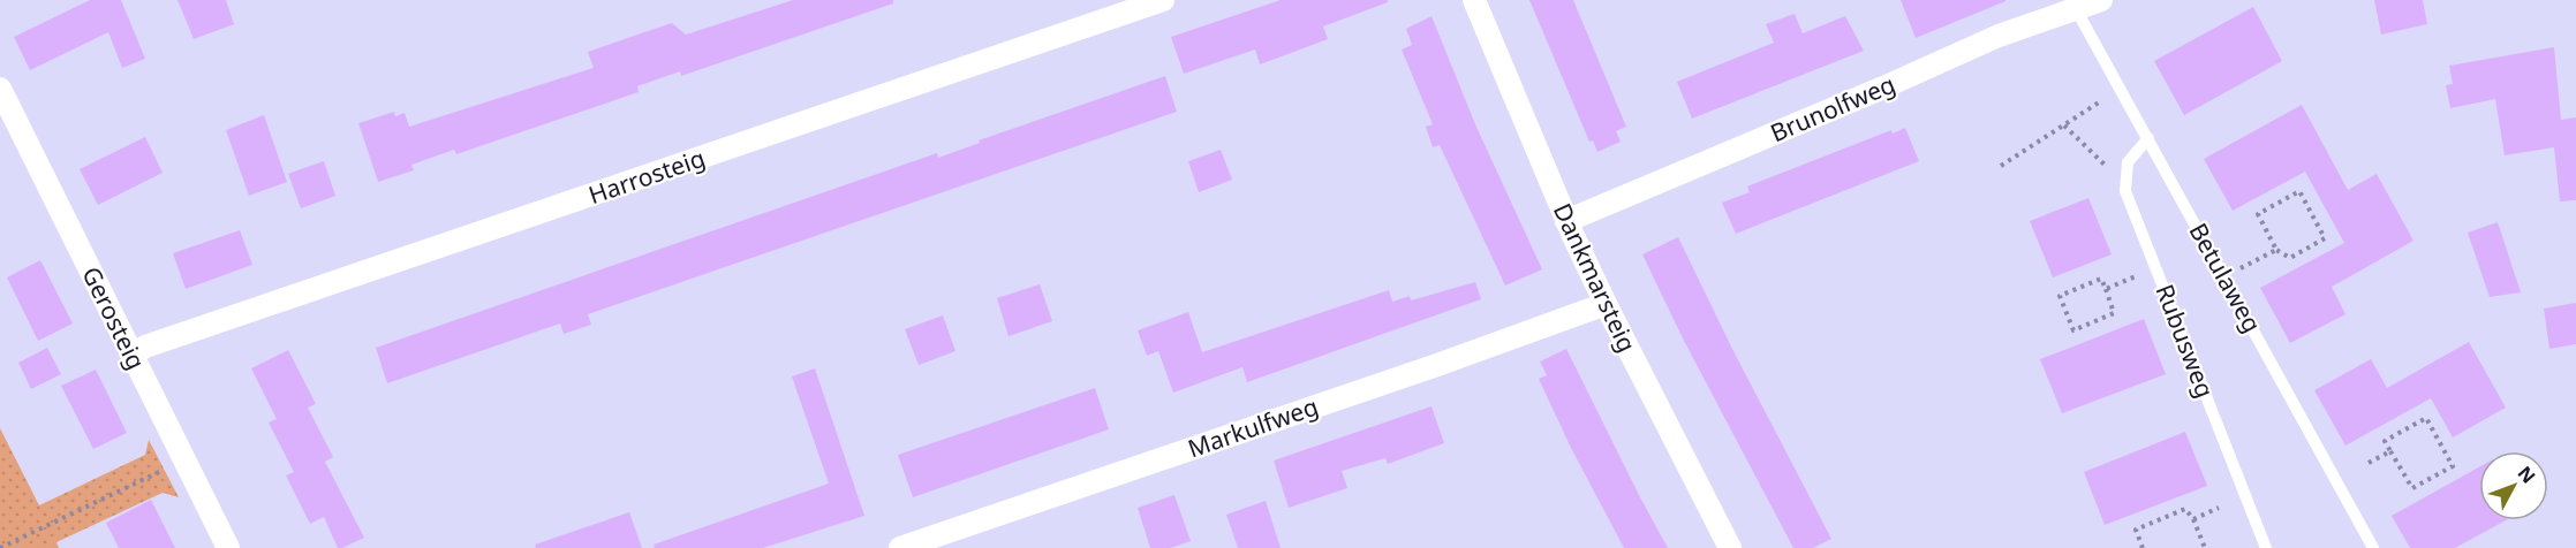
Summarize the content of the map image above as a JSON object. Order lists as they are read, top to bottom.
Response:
{
  "streets": {
    "street": [
      "Brunolfweg",
      "Harrosteig",
      "Dankmarsteig",
      "Gerosteig",
      "Markulfweg"
    ],
    "lane": ["Betulaweg", "Rubusweg"]
  },
  "crossings": [
    ["Brunolfweg", "Dankmarsteig"],
    ["Brunolfweg", "Betulaweg"],
    ["Harrosteig", "Gerosteig"],
    ["Dankmarsteig", "Markulfweg"]
  ],
  "north": "top right"
}
